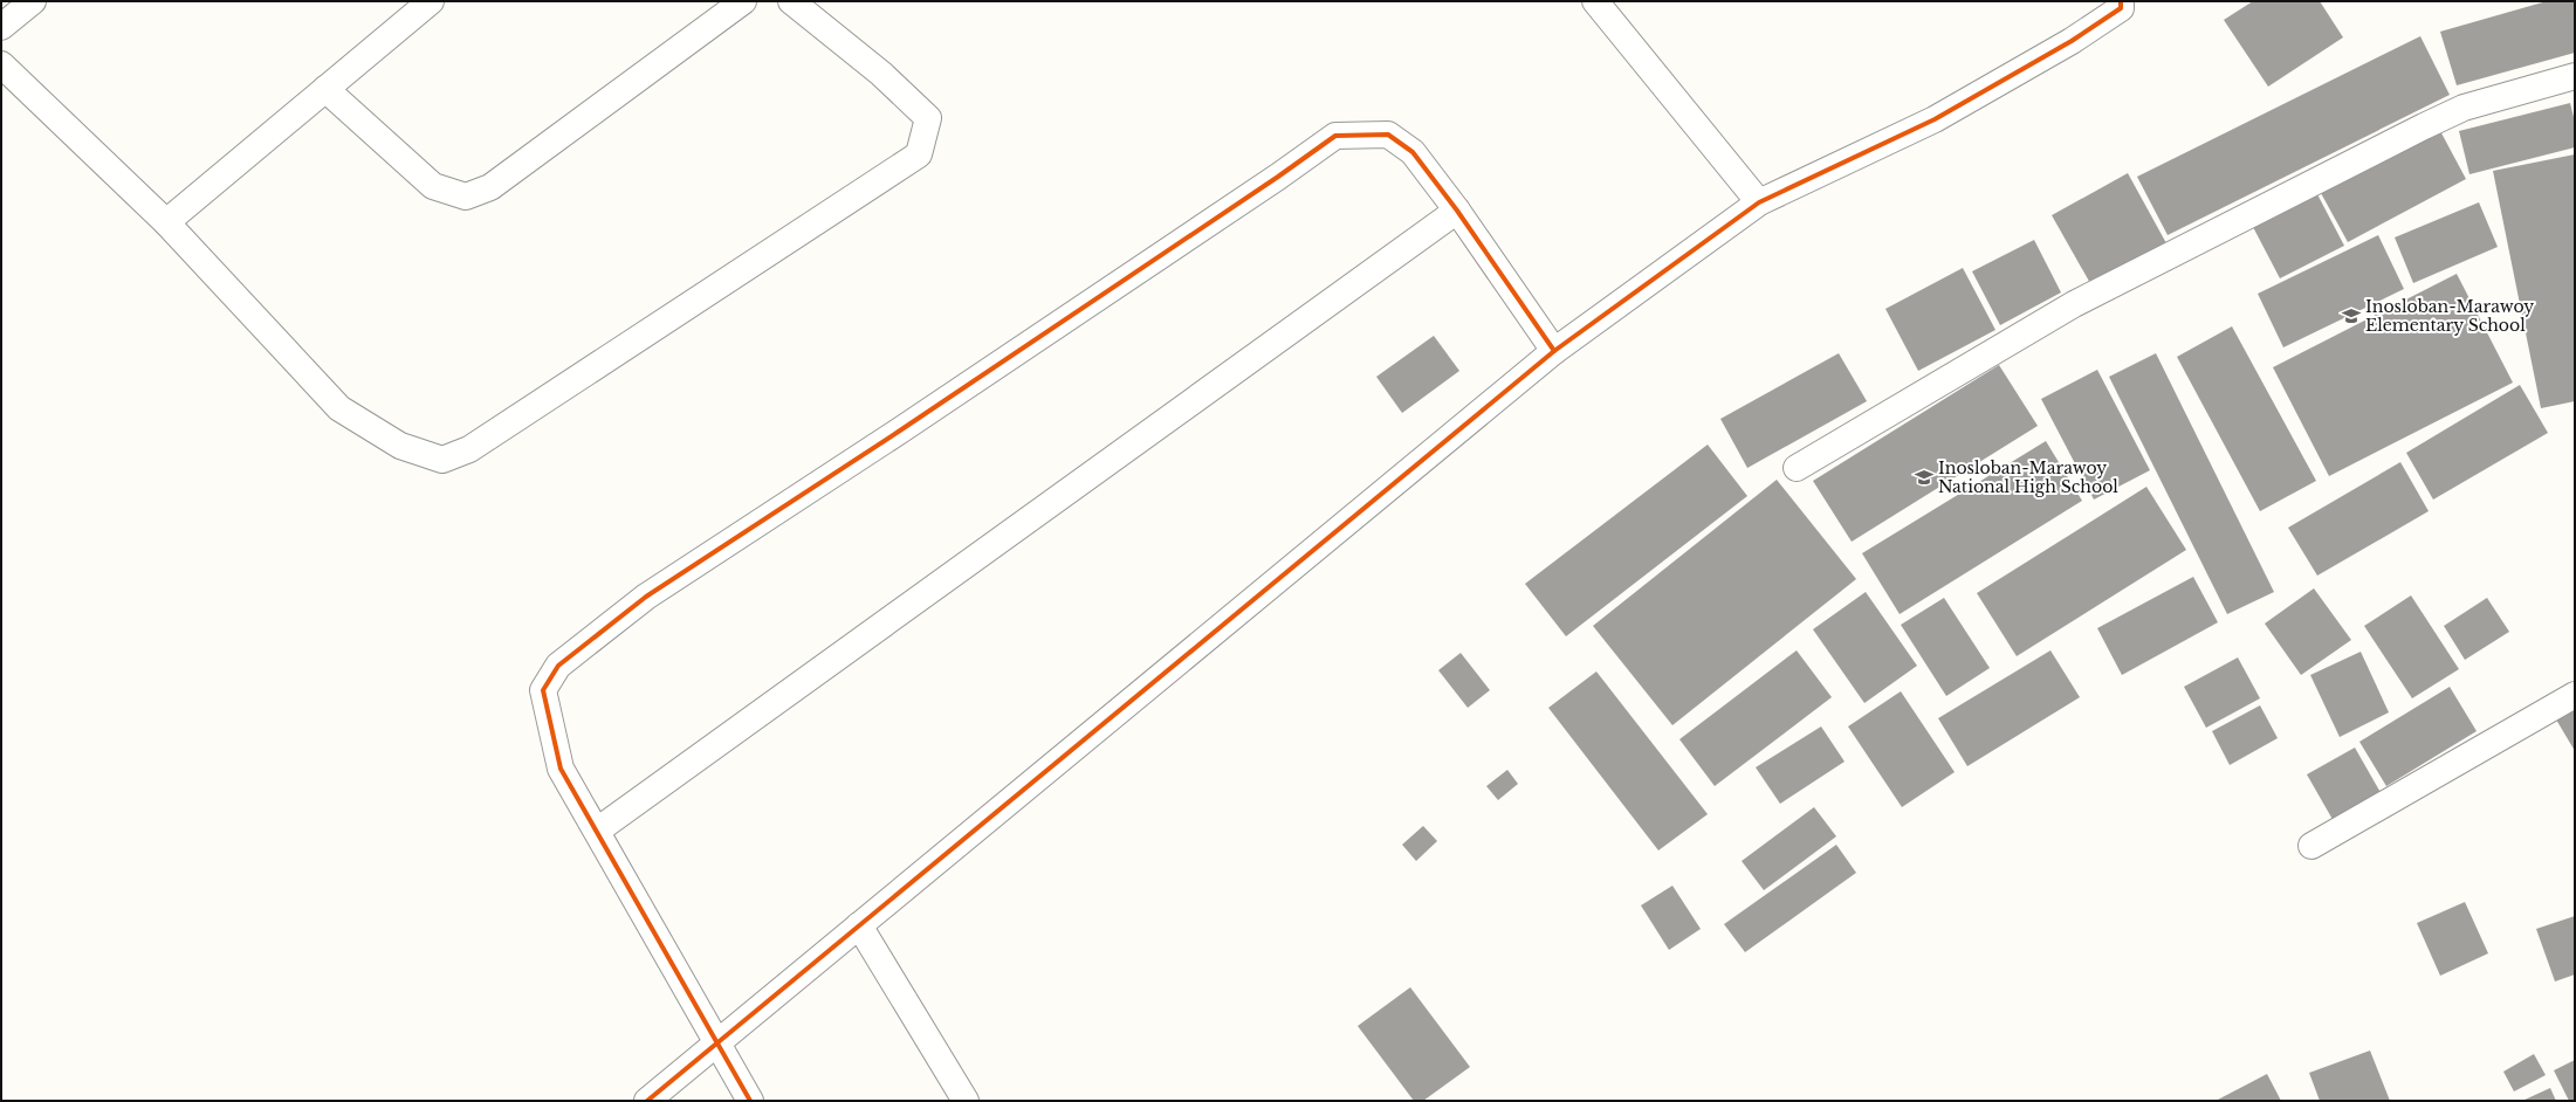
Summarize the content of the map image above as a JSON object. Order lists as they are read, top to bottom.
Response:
{
  "places": {
    "school or university": ["Inosloban-Marawoy Elementary School", "Inosloban-Marawoy National High School"]
  }
}
